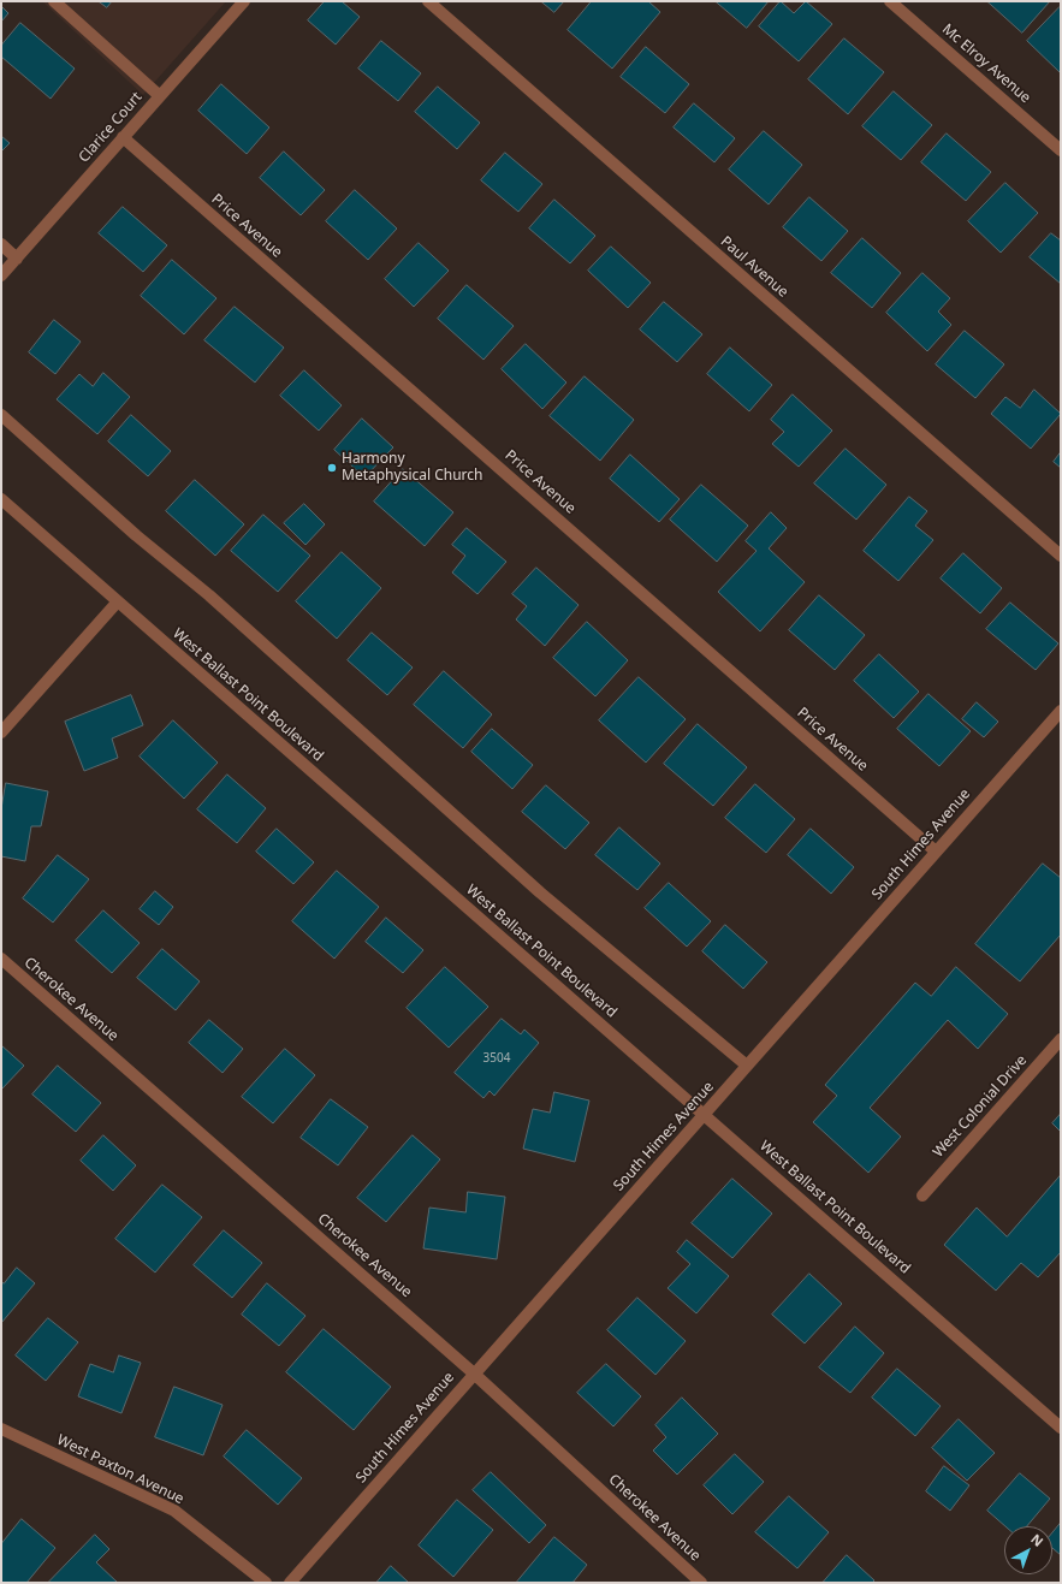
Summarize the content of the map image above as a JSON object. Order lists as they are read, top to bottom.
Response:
{
  "streets": {
    "street": [
      "Mc Elroy Avenue",
      "Clarice Court",
      "Price Avenue",
      "Paul Avenue",
      "West Ballast Point Boulevard",
      "South Himes Avenue",
      "Cherokee Avenue",
      "West Colonial Drive",
      "West Paxton Avenue"
    ]
  },
  "crossings": [
    ["Clarice Court", "Price Avenue"],
    ["Price Avenue", "South Himes Avenue"],
    ["West Ballast Point Boulevard", "South Himes Avenue"],
    ["South Himes Avenue", "Cherokee Avenue"]
  ],
  "places": ["Harmony Metaphysical Church"],
  "house_numbers": ["3504"],
  "north": "top right"
}
